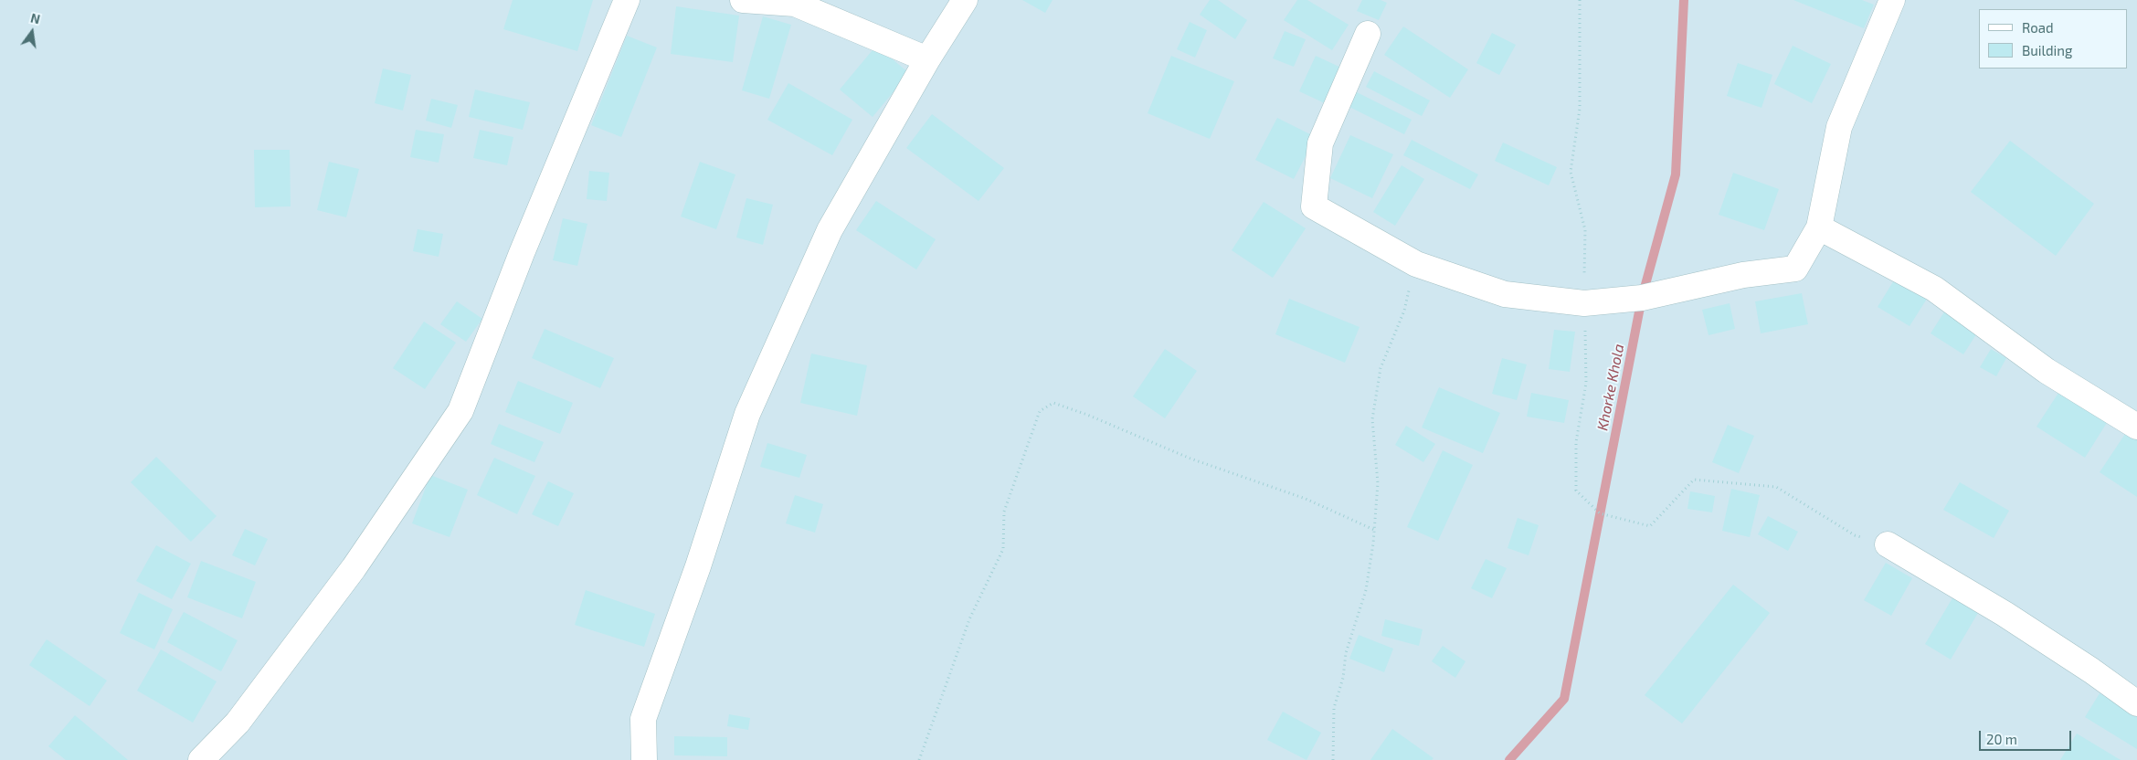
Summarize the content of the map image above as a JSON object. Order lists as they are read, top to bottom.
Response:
{
  "water": ["Khorke Khola"],
  "legend": ["Road", "Building"],
  "scale_bar": "20 m",
  "north": "top"
}
